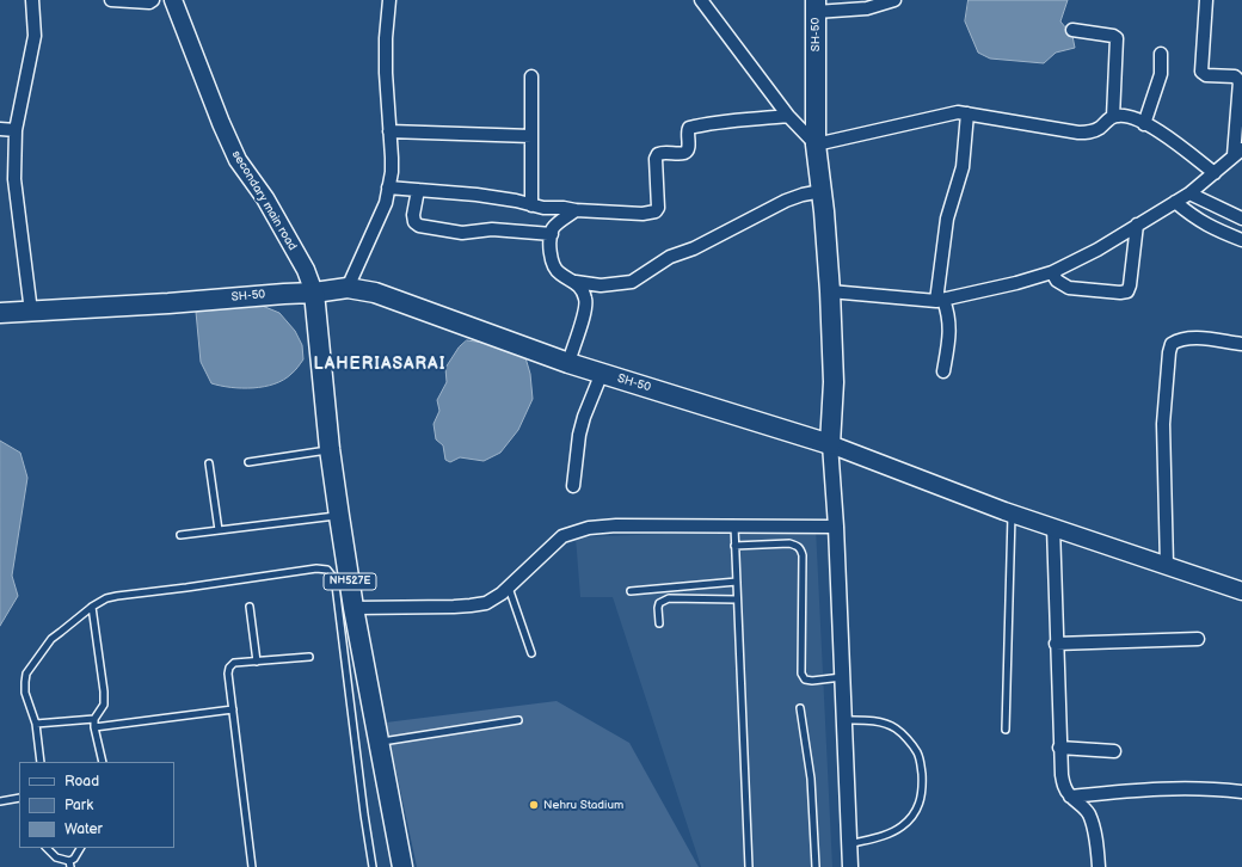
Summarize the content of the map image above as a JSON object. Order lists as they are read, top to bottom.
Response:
{
  "streets": {
    "main road": ["SH-50", "secondary main road", "NH527E"]
  },
  "crossings": [
    ["SH-50", "secondary main road"],
    ["SH-50", "NH527E"],
    ["secondary main road", "NH527E"]
  ],
  "districts": ["LAHERIASARAI"],
  "places": ["Nehru Stadium"],
  "legend": ["Road", "Park", "Water"]
}
